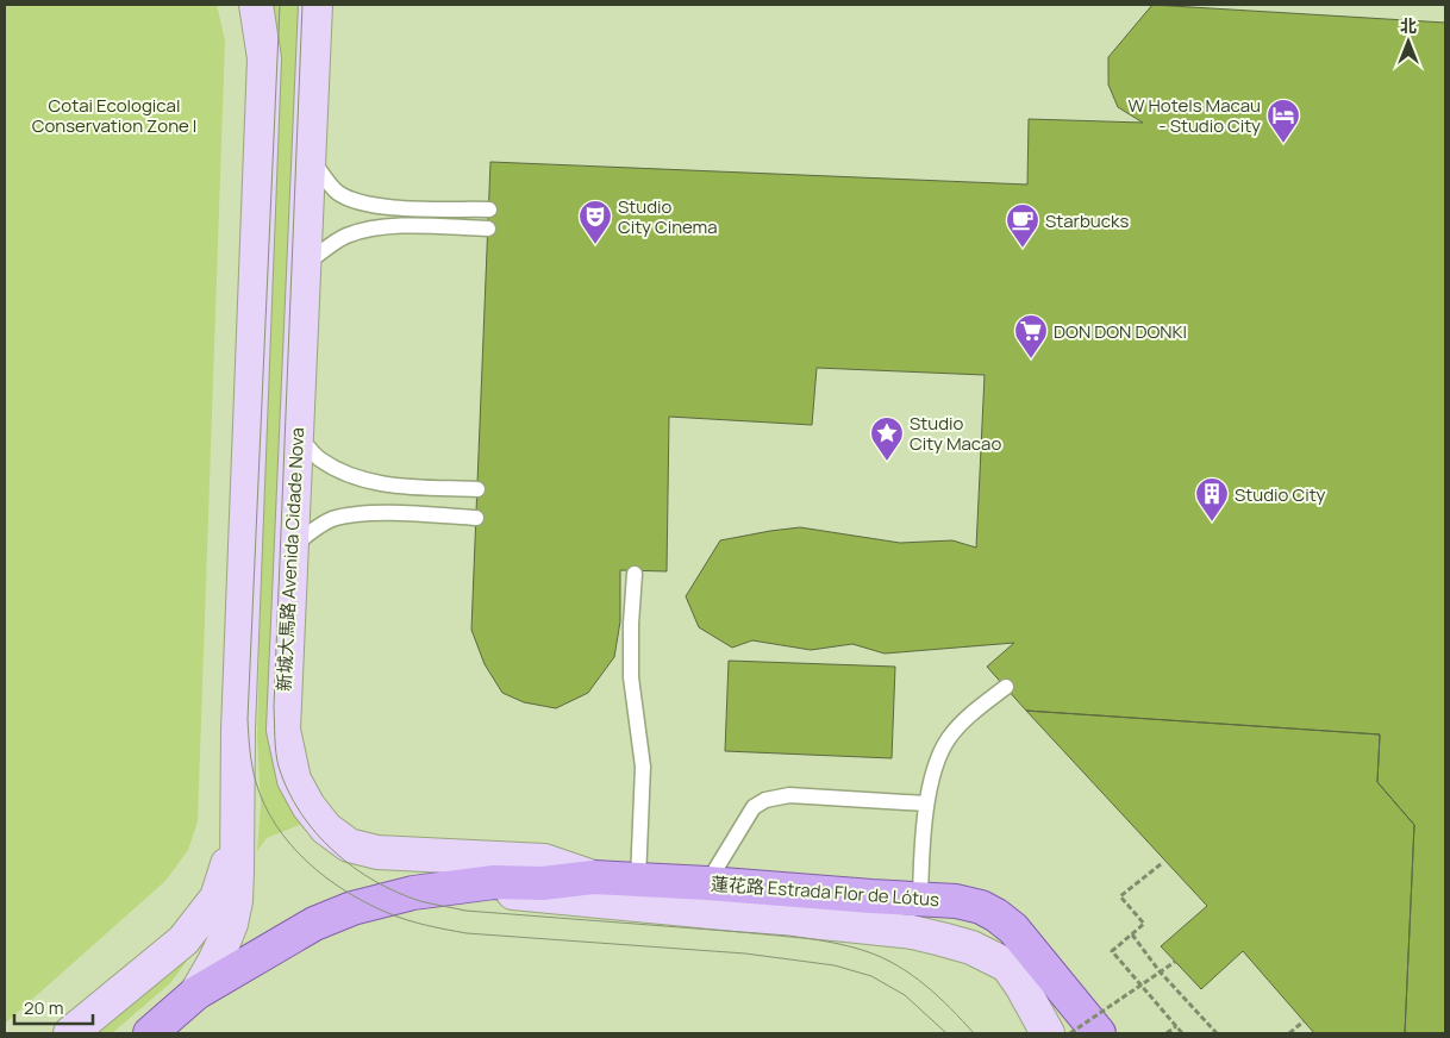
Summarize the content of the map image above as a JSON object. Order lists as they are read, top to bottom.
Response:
{
  "streets": {
    "main road": ["新城大馬路 Avenida Cidade Nova", "蓮花路 Estrada Flor de Lótus"]
  },
  "crossings": [
    ["新城大馬路 Avenida Cidade Nova", "蓮花路 Estrada Flor de Lótus"]
  ],
  "parks": ["Cotai Ecological Conservation Zone I"],
  "places": {
    "hotel": ["W Hotels Macau - Studio City"],
    "theatre": ["Studio City Cinema"],
    "cafe": ["Starbucks"],
    "supermarket": ["DON DON DONKI"],
    "place": ["Studio City Macao"],
    "building": ["Studio City"]
  },
  "scale_bar": "20 m",
  "north": "top"
}
